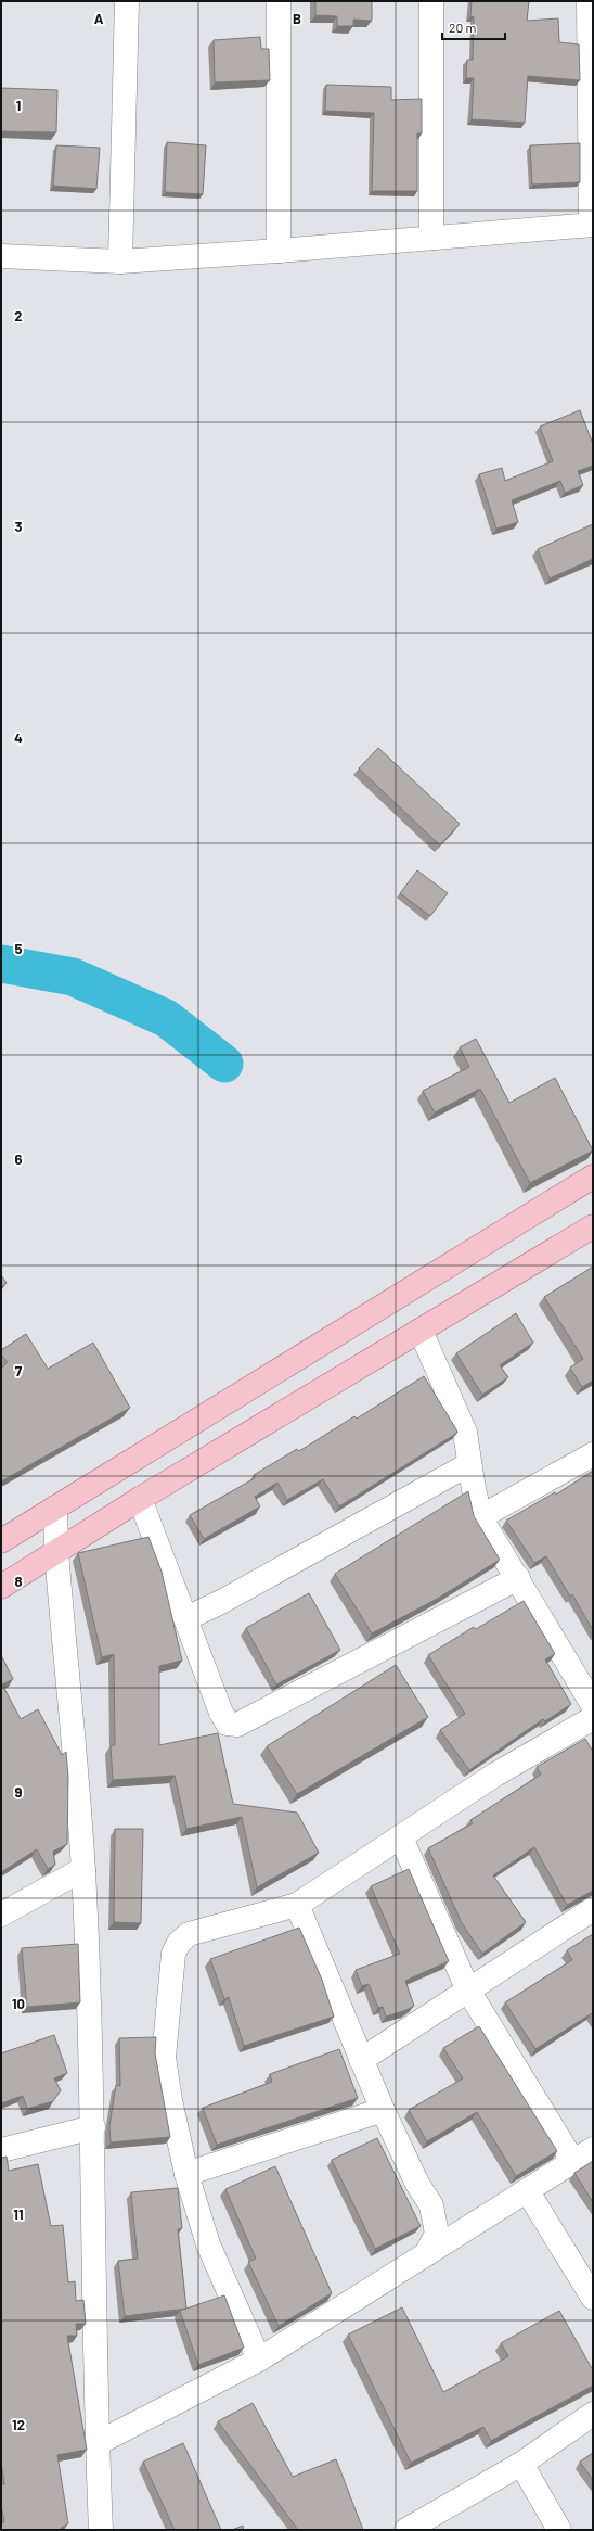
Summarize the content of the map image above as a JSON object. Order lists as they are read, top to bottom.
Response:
{
  "scale_bar": "20 m",
  "grid": {
    "columns": ["A", "B"],
    "rows": [
      "1",
      "2",
      "3",
      "4",
      "5",
      "6",
      "7",
      "8",
      "9",
      "10",
      "11",
      "12"
    ]
  }
}
